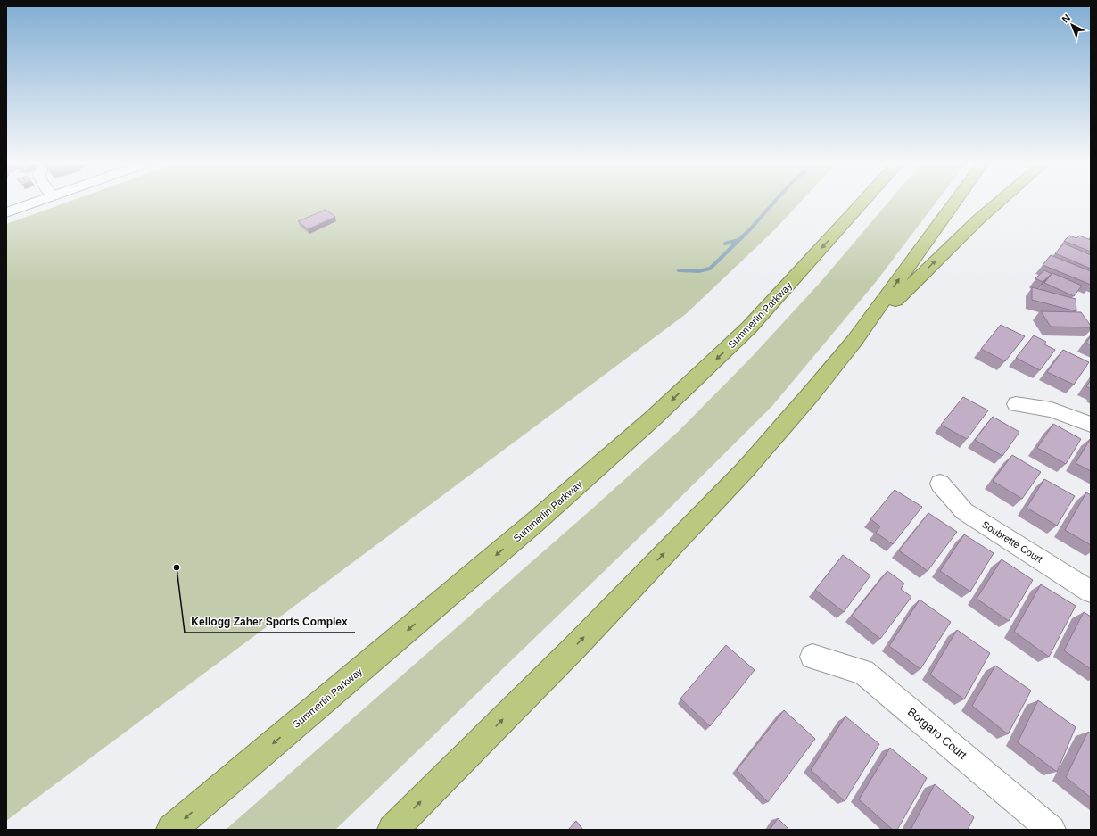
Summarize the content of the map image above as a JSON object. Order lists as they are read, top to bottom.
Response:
{
  "streets": {
    "highway": ["Summerlin Parkway"],
    "street": ["Soubrette Court", "Borgaro Court"]
  },
  "places": ["Kellogg Zaher Sports Complex"],
  "north": "top left"
}
